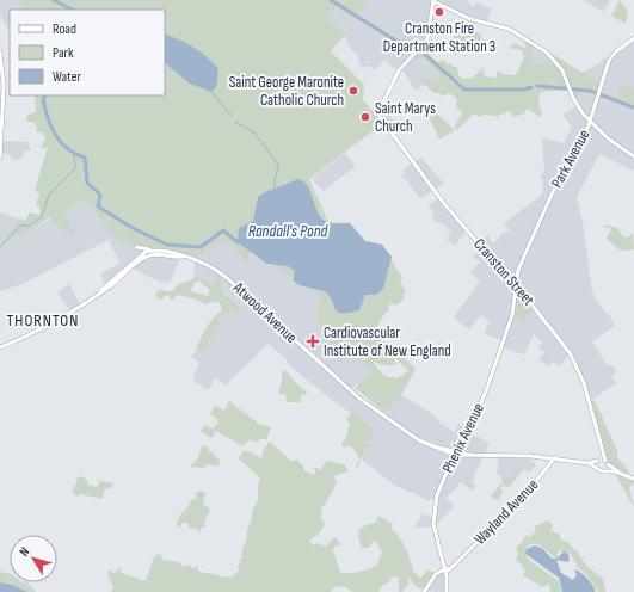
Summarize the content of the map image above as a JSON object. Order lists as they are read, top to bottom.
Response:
{
  "streets": {
    "main road": [
      "Park Avenue",
      "Cranston Street",
      "Atwood Avenue",
      "Phenix Avenue",
      "Wayland Avenue"
    ]
  },
  "crossings": [
    ["Park Avenue", "Cranston Street"],
    ["Park Avenue", "Phenix Avenue"],
    ["Cranston Street", "Atwood Avenue"],
    ["Cranston Street", "Phenix Avenue"],
    ["Atwood Avenue", "Phenix Avenue"],
    ["Atwood Avenue", "Wayland Avenue"],
    ["Phenix Avenue", "Wayland Avenue"]
  ],
  "districts": ["THORNTON"],
  "water": ["Randall's Pond"],
  "places": {
    "other": ["Cranston Fire Department Station 3", "Saint George Maronite Catholic Church", "Saint Marys Church"],
    "health": ["Cardiovascular Institute of New England"]
  },
  "legend": ["Road", "Park", "Water"],
  "north": "top left"
}
